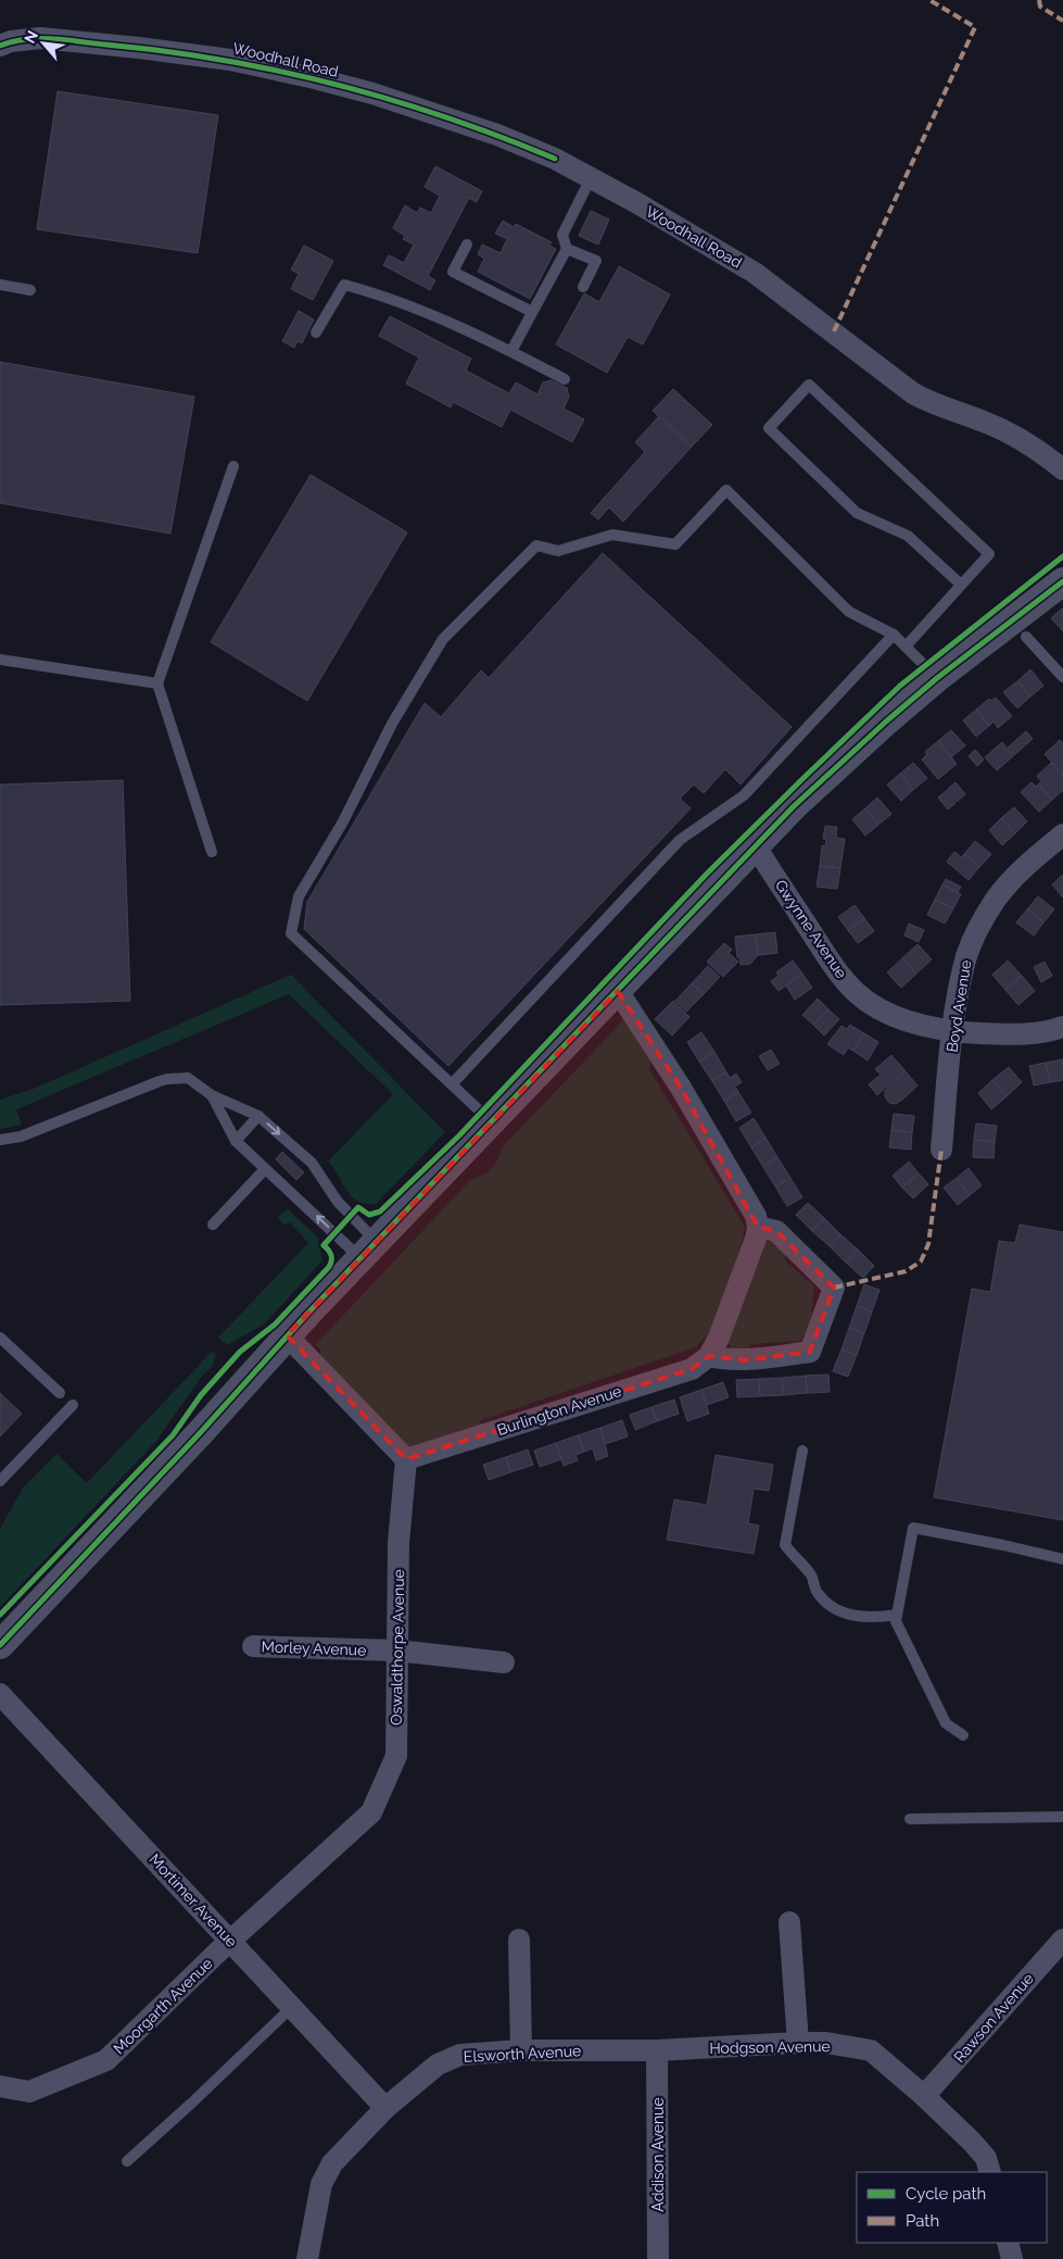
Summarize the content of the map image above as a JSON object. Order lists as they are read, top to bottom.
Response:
{
  "streets": {
    "street": [
      "Woodhall Road",
      "Gwynne Avenue",
      "Boyd Avenue",
      "Burlington Avenue",
      "Oswaldthorpe Avenue",
      "Morley Avenue",
      "Mortimer Avenue",
      "Moorgarth Avenue",
      "Rawson Avenue",
      "Hodgson Avenue",
      "Elsworth Avenue",
      "Addison Avenue"
    ]
  },
  "crossings": [
    ["Gwynne Avenue", "Boyd Avenue"],
    ["Burlington Avenue", "Oswaldthorpe Avenue"],
    ["Oswaldthorpe Avenue", "Morley Avenue"],
    ["Oswaldthorpe Avenue", "Mortimer Avenue"],
    ["Oswaldthorpe Avenue", "Moorgarth Avenue"],
    ["Mortimer Avenue", "Moorgarth Avenue"],
    ["Mortimer Avenue", "Elsworth Avenue"],
    ["Rawson Avenue", "Hodgson Avenue"],
    ["Hodgson Avenue", "Elsworth Avenue"],
    ["Hodgson Avenue", "Addison Avenue"],
    ["Elsworth Avenue", "Addison Avenue"]
  ],
  "legend": ["Cycle path", "Path"],
  "north": "top left"
}
